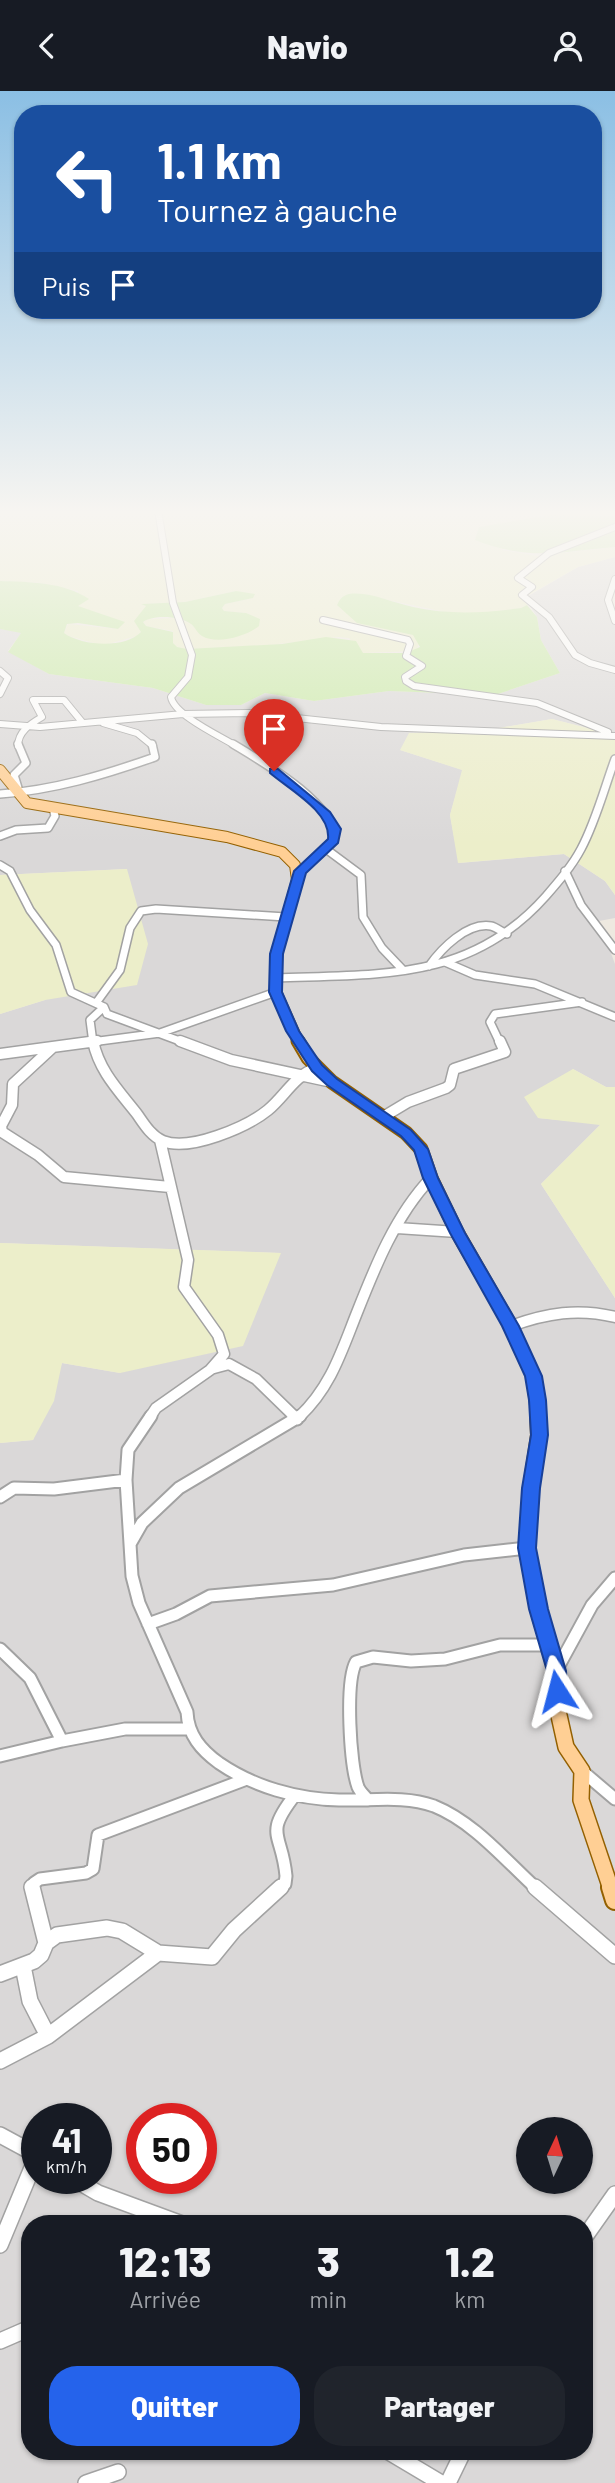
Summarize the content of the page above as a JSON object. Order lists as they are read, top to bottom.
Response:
{
  "north": "top",
  "page": {
    "header": "Navio",
    "turn": ["1.1 km", "Tournez à gauche"],
    "then": "Puis",
    "speed": "41 km/h",
    "limit": "50",
    "eta": [
      "12:13",
      "Arrivée",
      "3",
      "min",
      "1.2",
      "km"
    ],
    "buttons": ["Quitter", "Partager"]
  }
}
